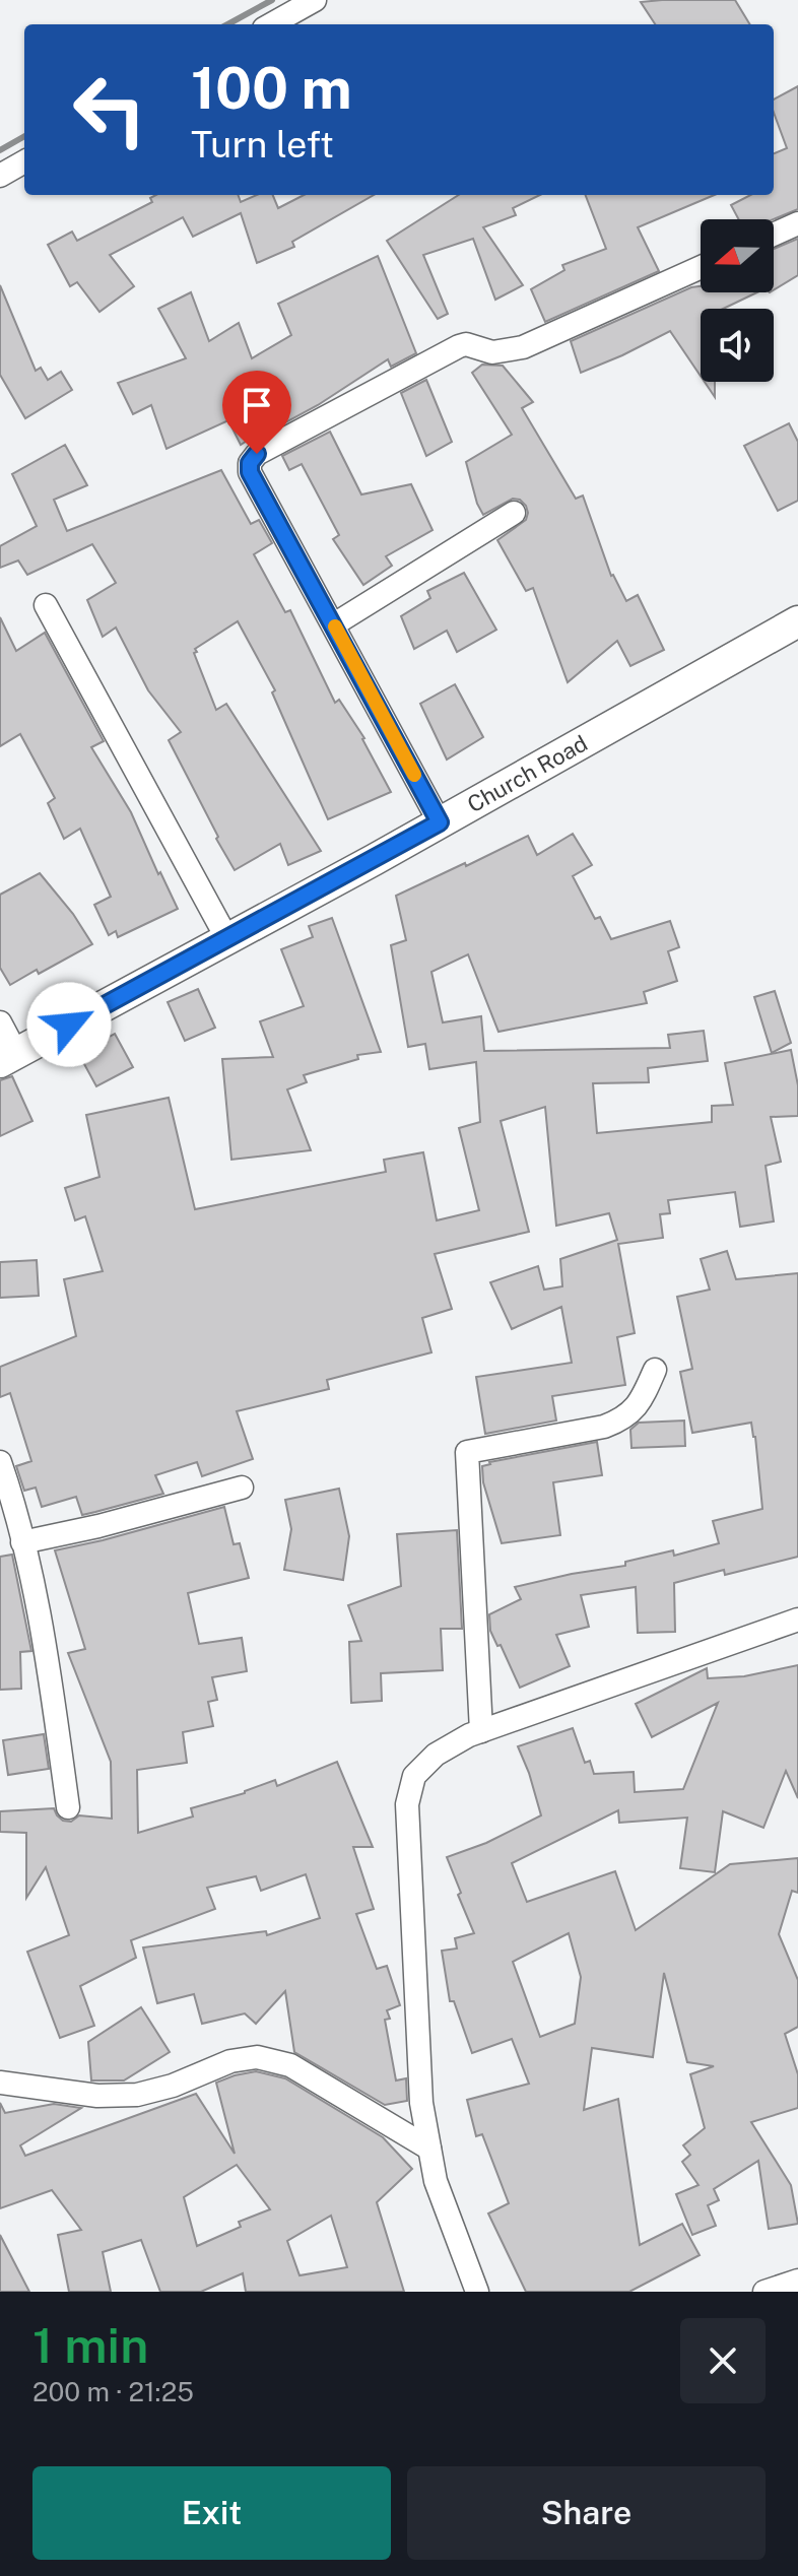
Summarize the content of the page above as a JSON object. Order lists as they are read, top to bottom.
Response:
{
  "streets": {
    "street": ["Church Road"]
  },
  "north": "left",
  "page": {
    "turn": ["100 m", "Turn left"],
    "heading": ["1 min", "200 m · 21:25"],
    "buttons": ["Exit", "Share"]
  }
}
